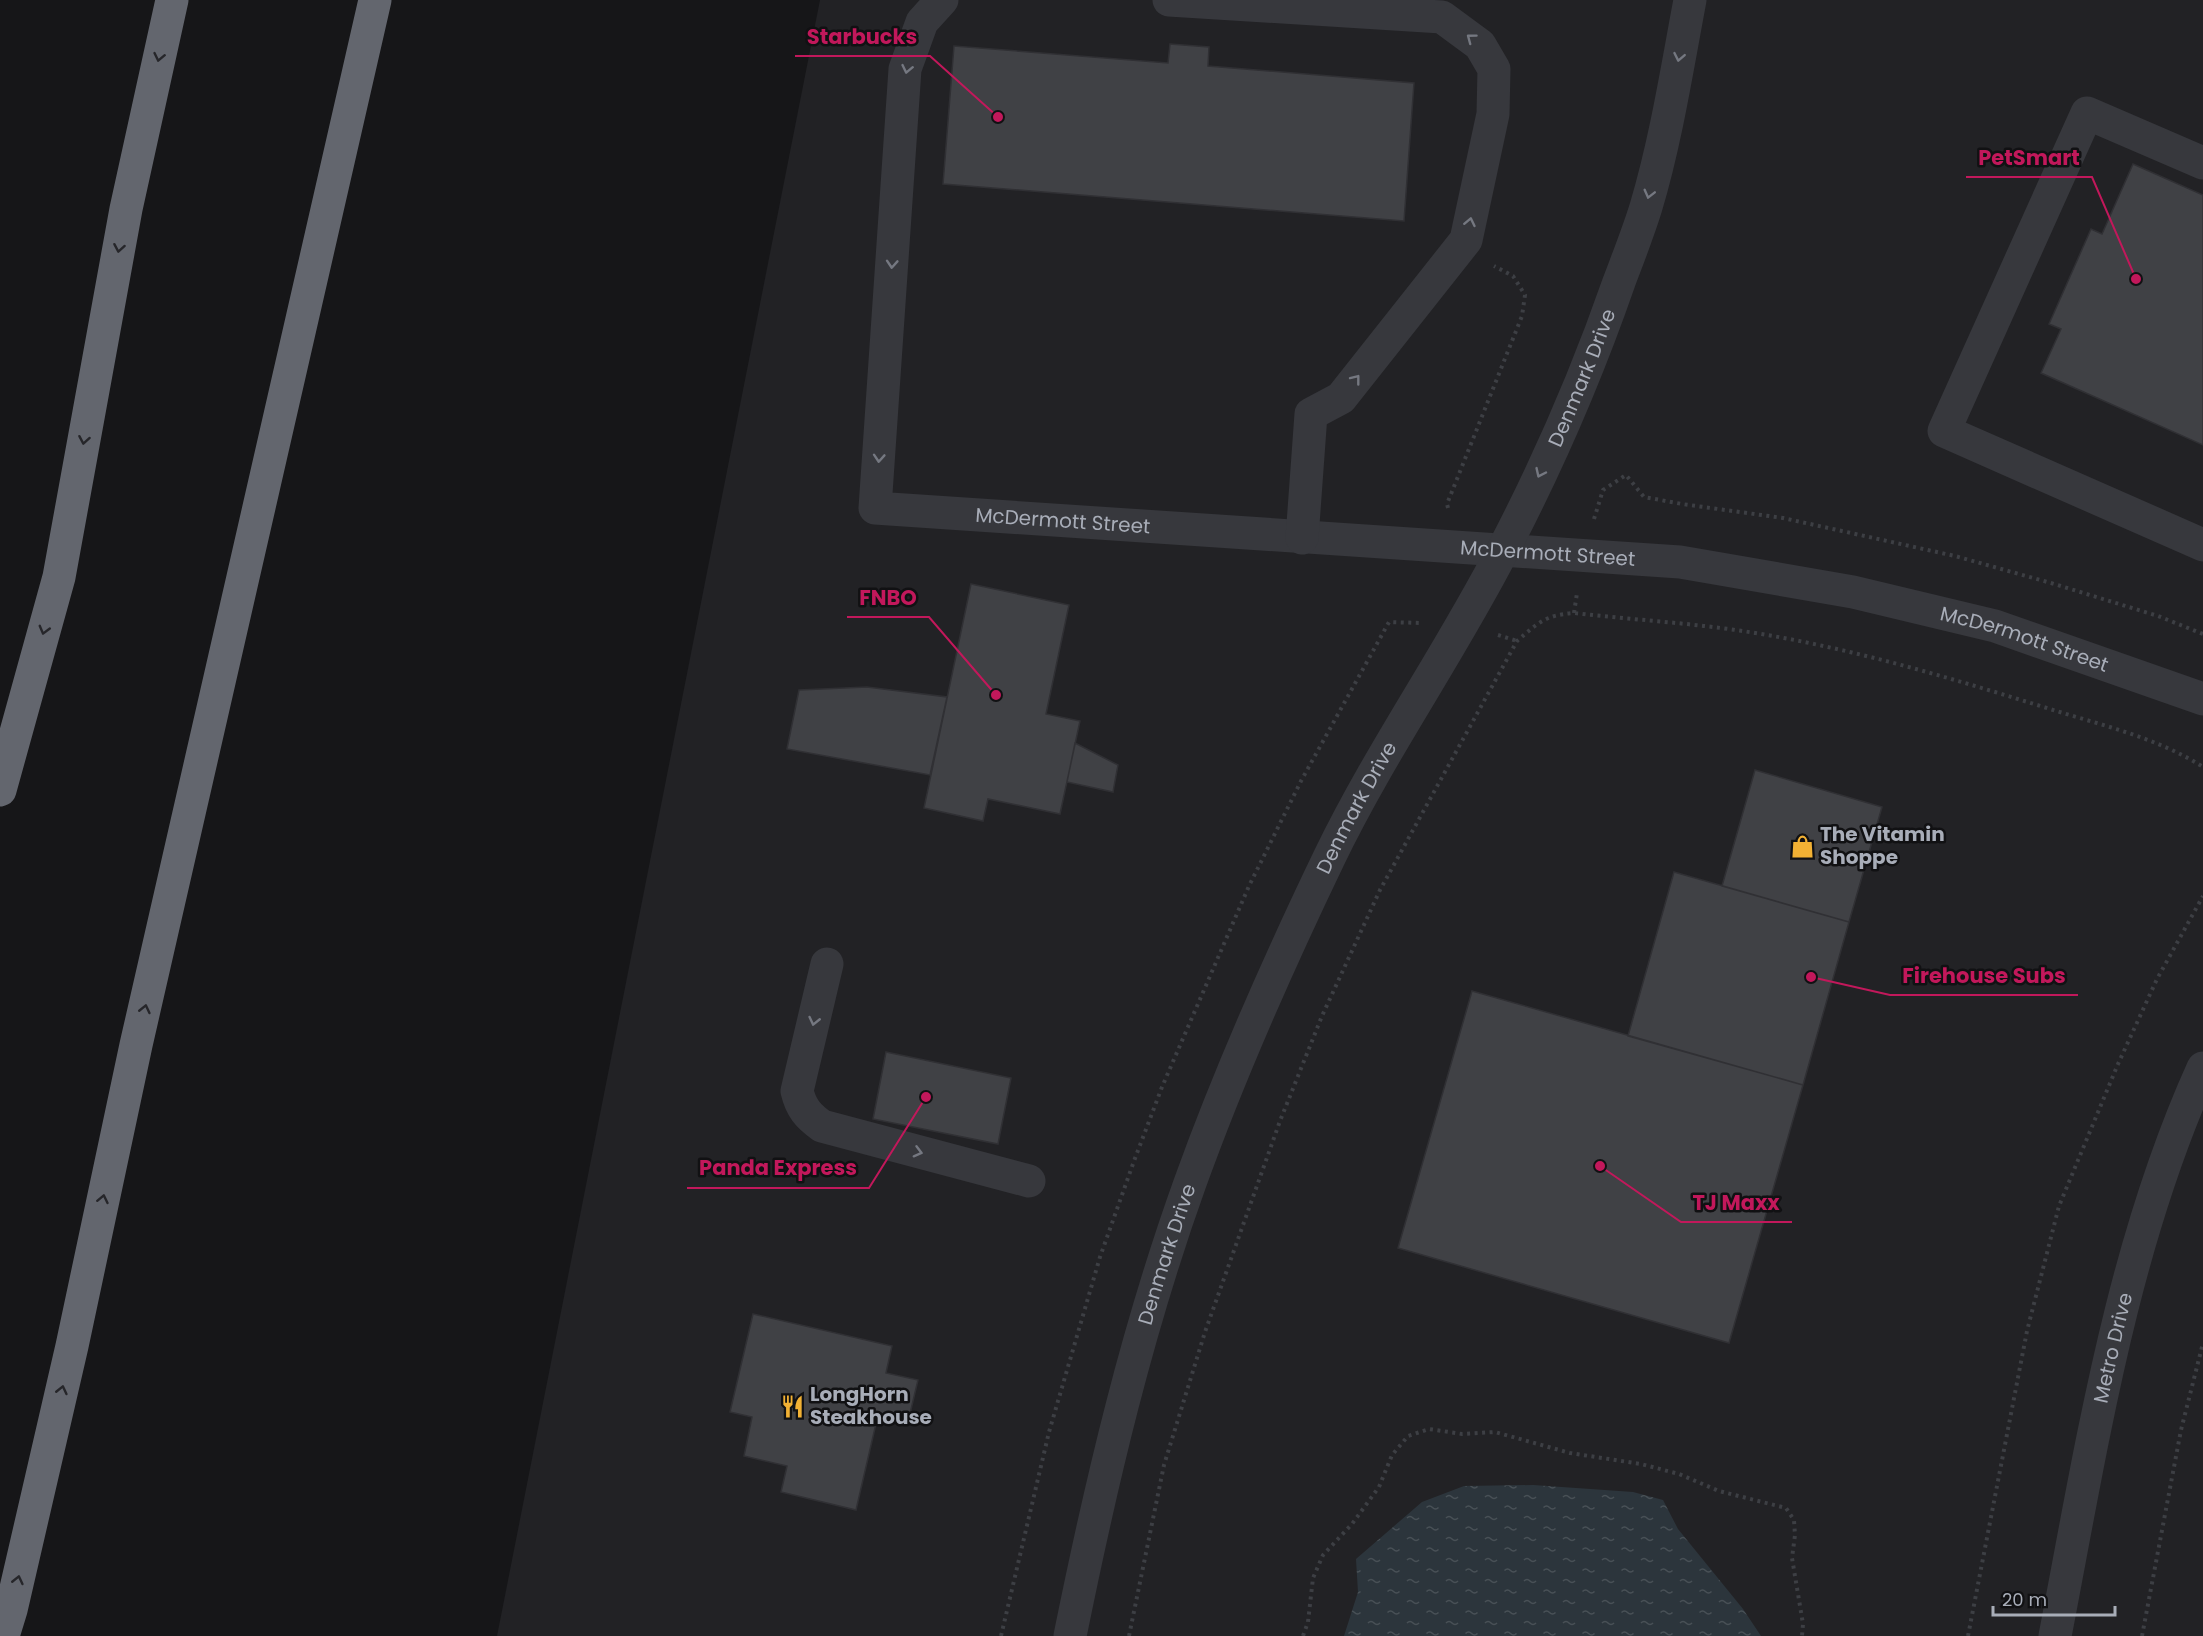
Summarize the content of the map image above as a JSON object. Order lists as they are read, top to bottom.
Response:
{
  "streets": {
    "street": ["Denmark Drive", "McDermott Street", "Metro Drive"]
  },
  "crossings": [
    ["Denmark Drive", "McDermott Street"]
  ],
  "places": {
    "other": [
      "Starbucks",
      "PetSmart",
      "FNBO",
      "Firehouse Subs",
      "Panda Express",
      "TJ Maxx"
    ],
    "shop": ["The Vitamin Shoppe"],
    "restaurant": ["LongHorn Steakhouse"]
  },
  "scale_bar": "20 m"
}
